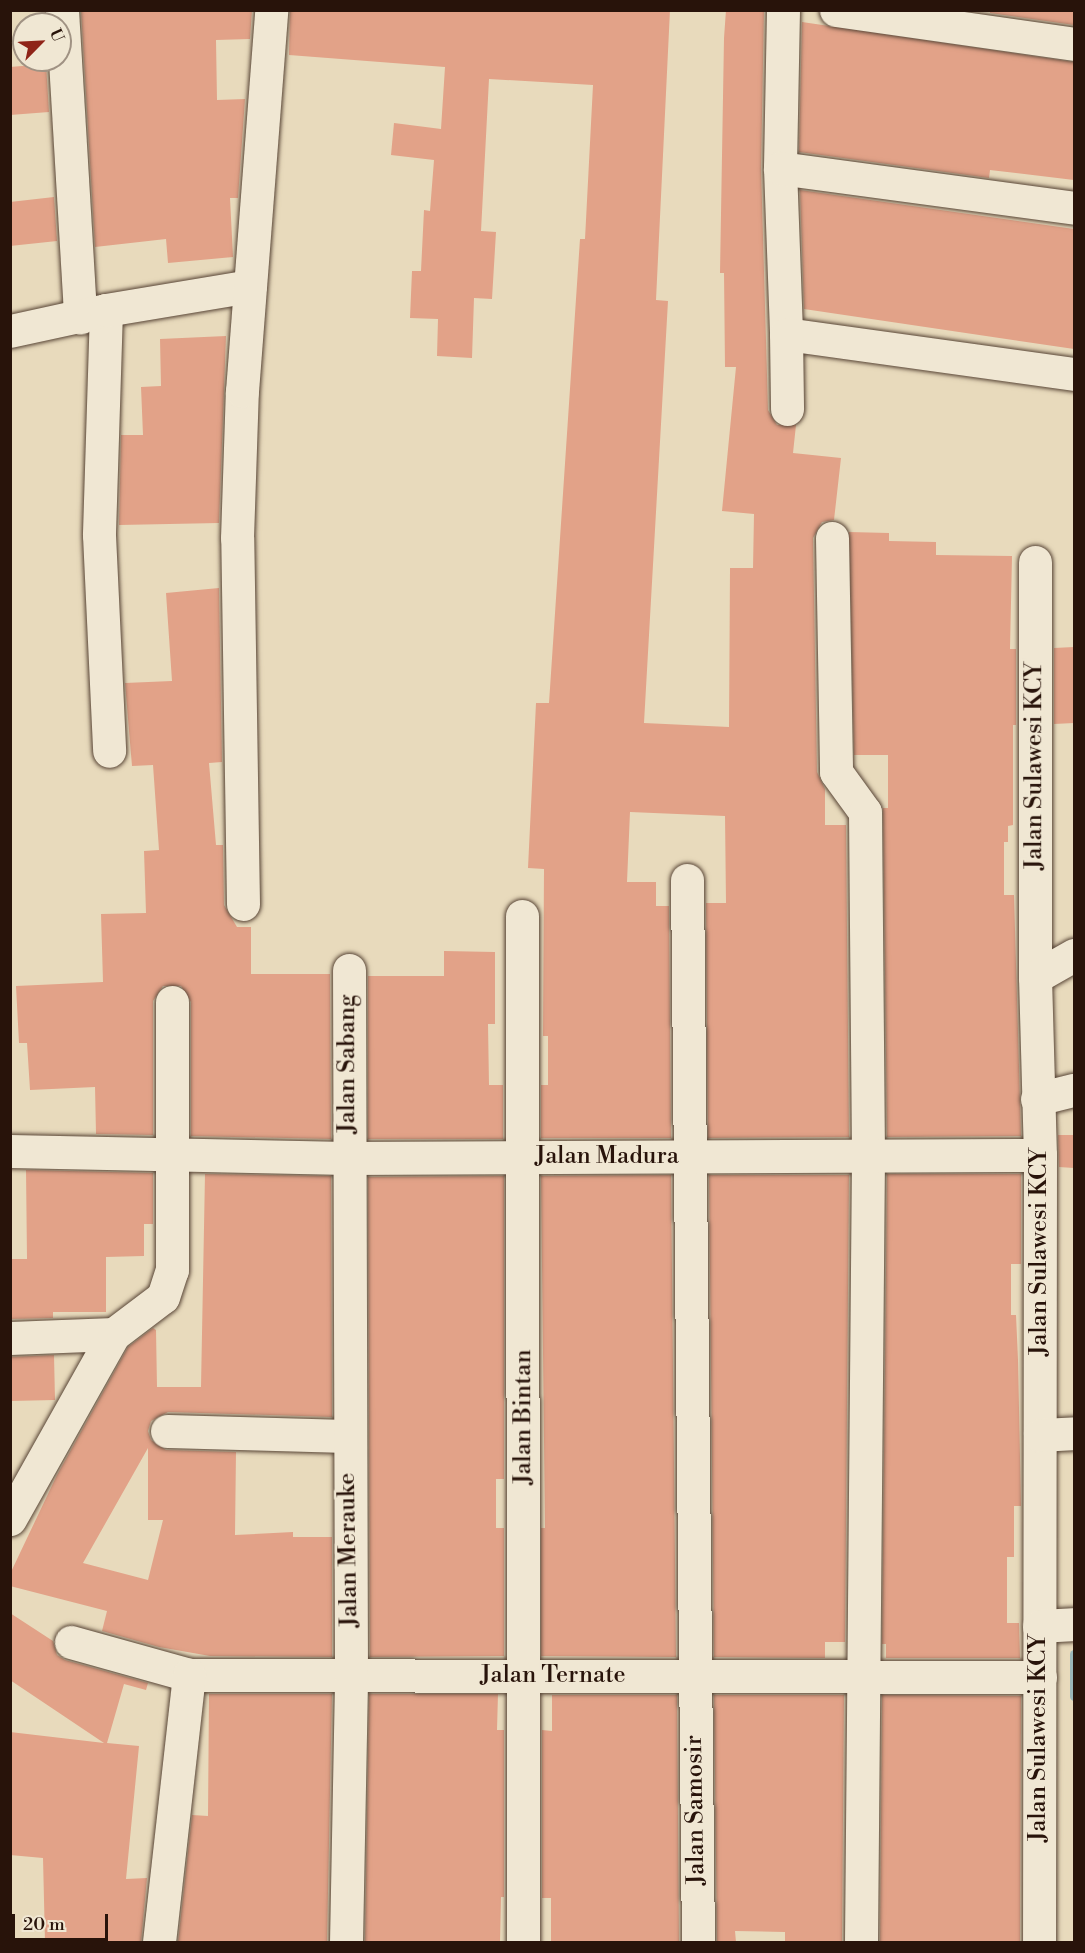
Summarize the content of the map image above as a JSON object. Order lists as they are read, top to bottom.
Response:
{
  "streets": {
    "street": [
      "Jalan Sulawesi KCY",
      "Jalan Sabang",
      "Jalan Madura",
      "Jalan Bintan",
      "Jalan Merauke",
      "Jalan Ternate",
      "Jalan Samosir"
    ]
  },
  "crossings": [
    ["Jalan Sulawesi KCY", "Jalan Madura"],
    ["Jalan Sulawesi KCY", "Jalan Ternate"],
    ["Jalan Sabang", "Jalan Madura"],
    ["Jalan Sabang", "Jalan Merauke"],
    ["Jalan Madura", "Jalan Bintan"],
    ["Jalan Madura", "Jalan Merauke"],
    ["Jalan Madura", "Jalan Samosir"],
    ["Jalan Bintan", "Jalan Ternate"],
    ["Jalan Merauke", "Jalan Ternate"],
    ["Jalan Ternate", "Jalan Samosir"]
  ],
  "scale_bar": "20 m",
  "north": "top right"
}
